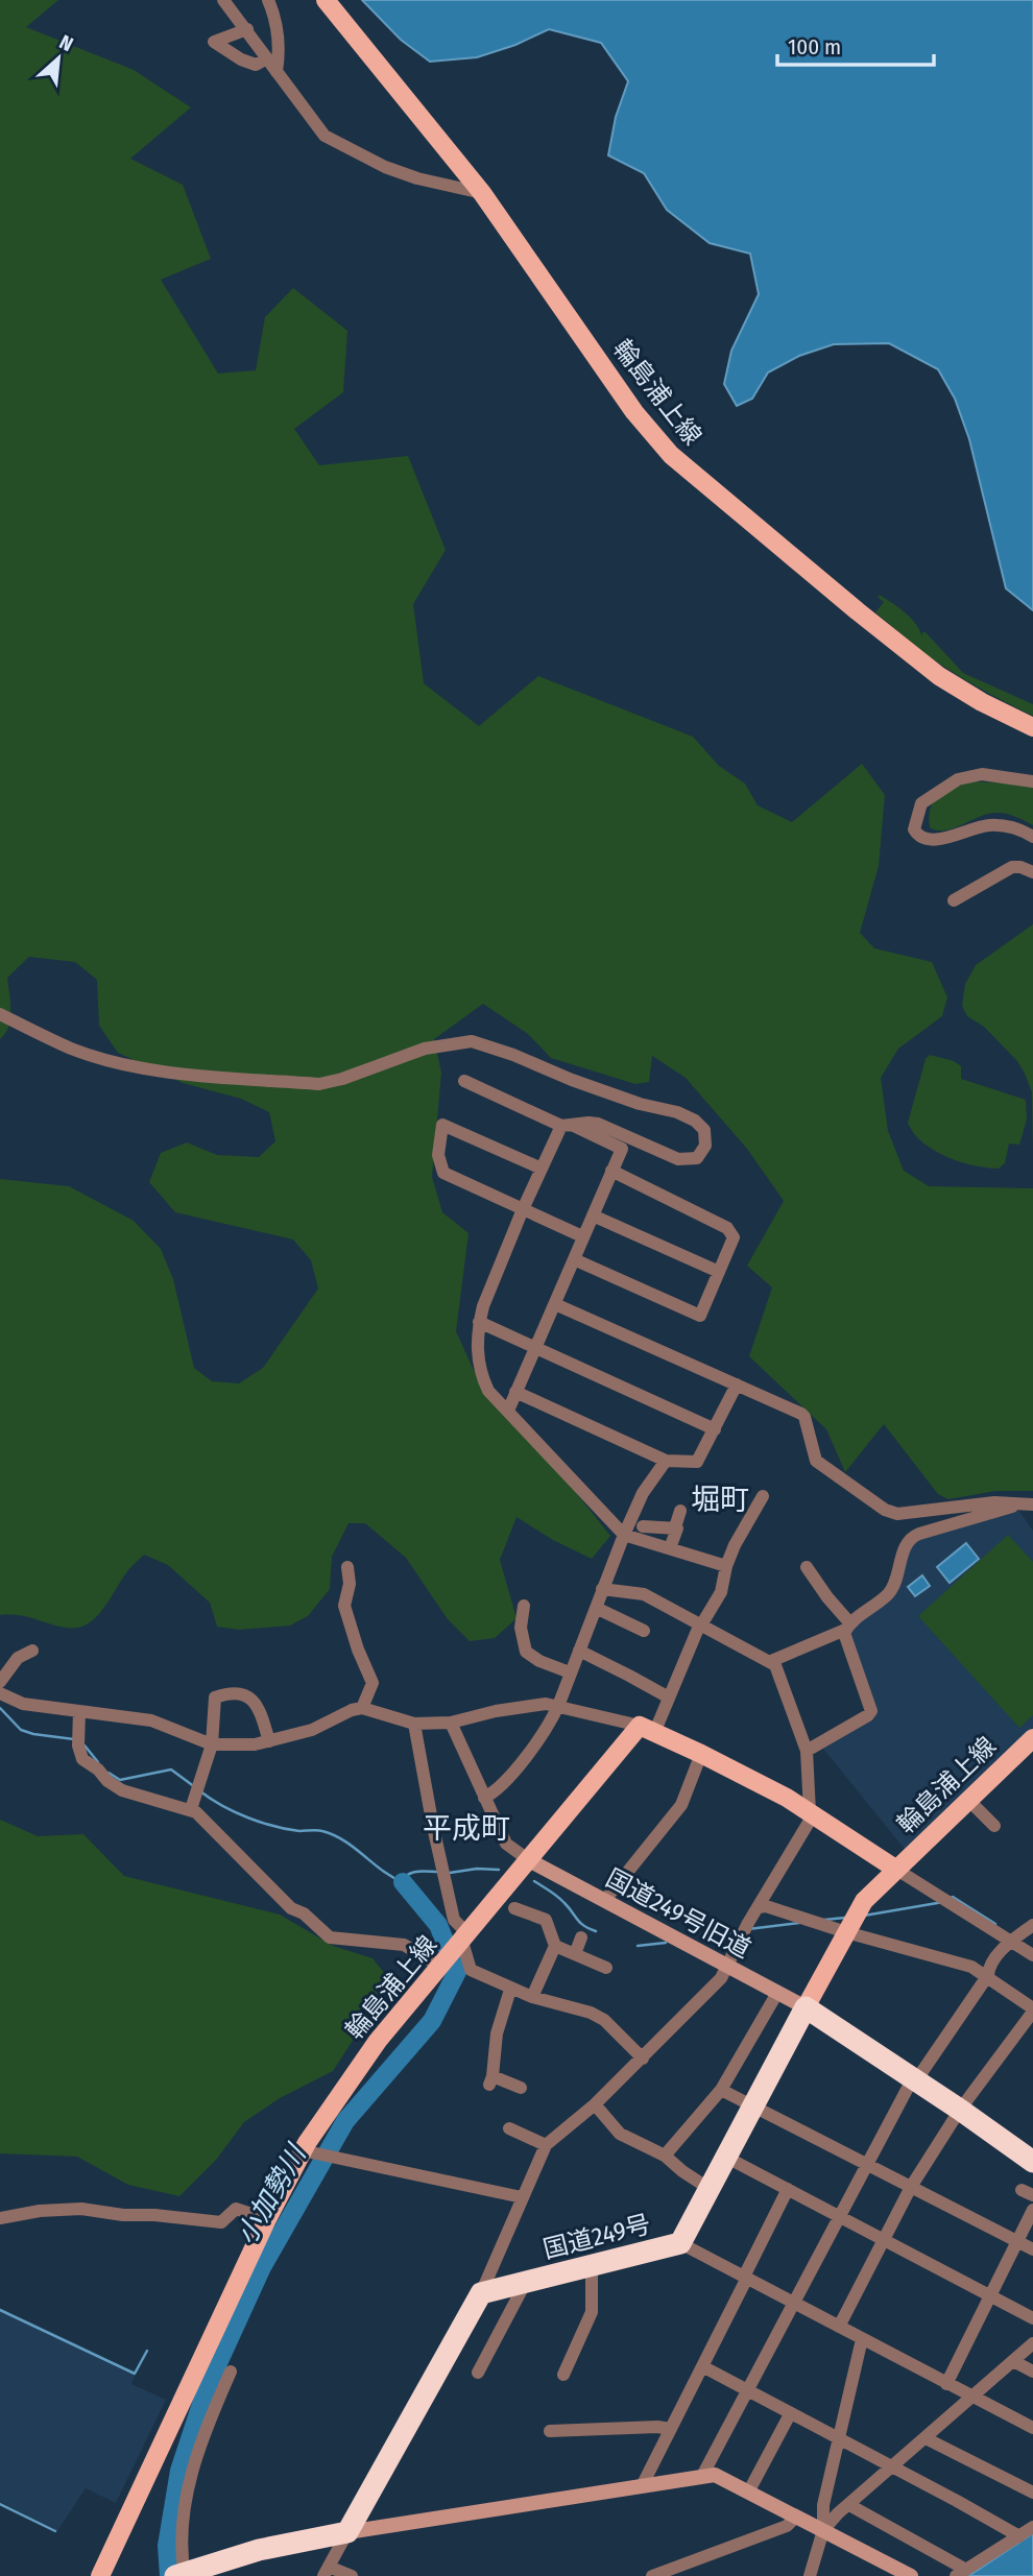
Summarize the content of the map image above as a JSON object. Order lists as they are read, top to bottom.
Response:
{
  "streets": {
    "highway": ["国道249号"],
    "main road": ["輪島浦上線"],
    "street": ["国道249号旧道"]
  },
  "crossings": [
    ["輪島浦上線", "国道249号旧道"],
    ["輪島浦上線", "国道249号"],
    ["国道249号旧道", "国道249号"]
  ],
  "districts": ["堀町", "平成町"],
  "water": ["小加勢川"],
  "scale_bar": "100 m",
  "north": "top right"
}
